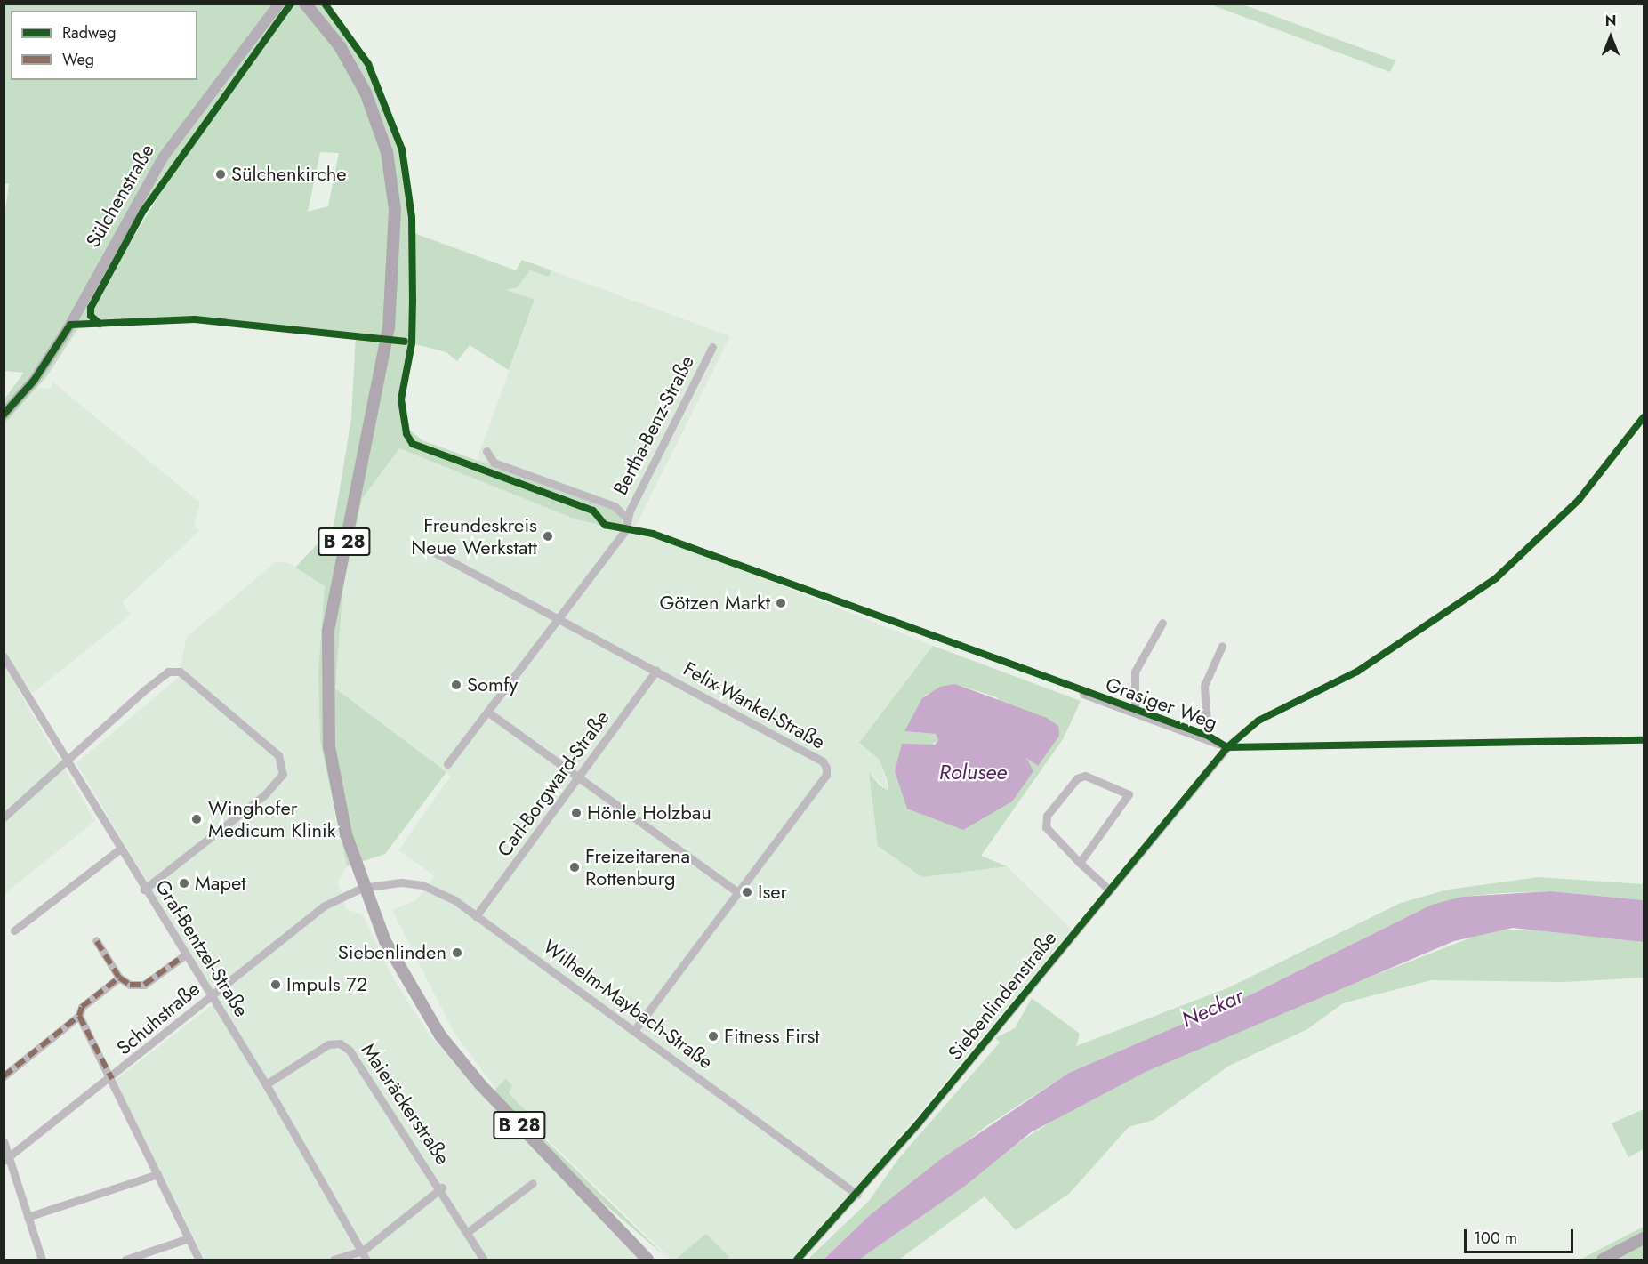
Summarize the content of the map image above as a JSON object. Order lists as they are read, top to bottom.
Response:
{
  "streets": {
    "main road": ["Sülchenstraße", "B 28"],
    "street": [
      "Bertha-Benz-Straße",
      "Grasiger Weg",
      "Felix-Wankel-Straße",
      "Carl-Borgward-Straße",
      "Graf-Bentzel-Straße",
      "Siebenlindenstraße",
      "Wilhelm-Maybach-Straße",
      "Schuhstraße",
      "Maieräckerstraße"
    ]
  },
  "crossings": [
    ["Bertha-Benz-Straße", "Felix-Wankel-Straße"],
    ["B 28", "Wilhelm-Maybach-Straße"],
    ["B 28", "Schuhstraße"],
    ["Grasiger Weg", "Siebenlindenstraße"],
    ["Felix-Wankel-Straße", "Carl-Borgward-Straße"],
    ["Felix-Wankel-Straße", "Wilhelm-Maybach-Straße"],
    ["Carl-Borgward-Straße", "Wilhelm-Maybach-Straße"],
    ["Graf-Bentzel-Straße", "Schuhstraße"],
    ["Graf-Bentzel-Straße", "Maieräckerstraße"],
    ["Siebenlindenstraße", "Wilhelm-Maybach-Straße"],
    ["Wilhelm-Maybach-Straße", "Schuhstraße"]
  ],
  "water": ["Rolusee", "Neckar"],
  "places": [
    "Sülchenkirche",
    "Freundeskreis Neue Werkstatt",
    "Götzen Markt",
    "Somfy",
    "Hönle Holzbau",
    "Winghofer Medicum Klinik",
    "Freizeitarena Rottenburg",
    "Mapet",
    "Iser",
    "Siebenlinden",
    "Impuls 72",
    "Fitness First"
  ],
  "legend": ["Radweg", "Weg"],
  "scale_bar": "100 m",
  "north": "top"
}
